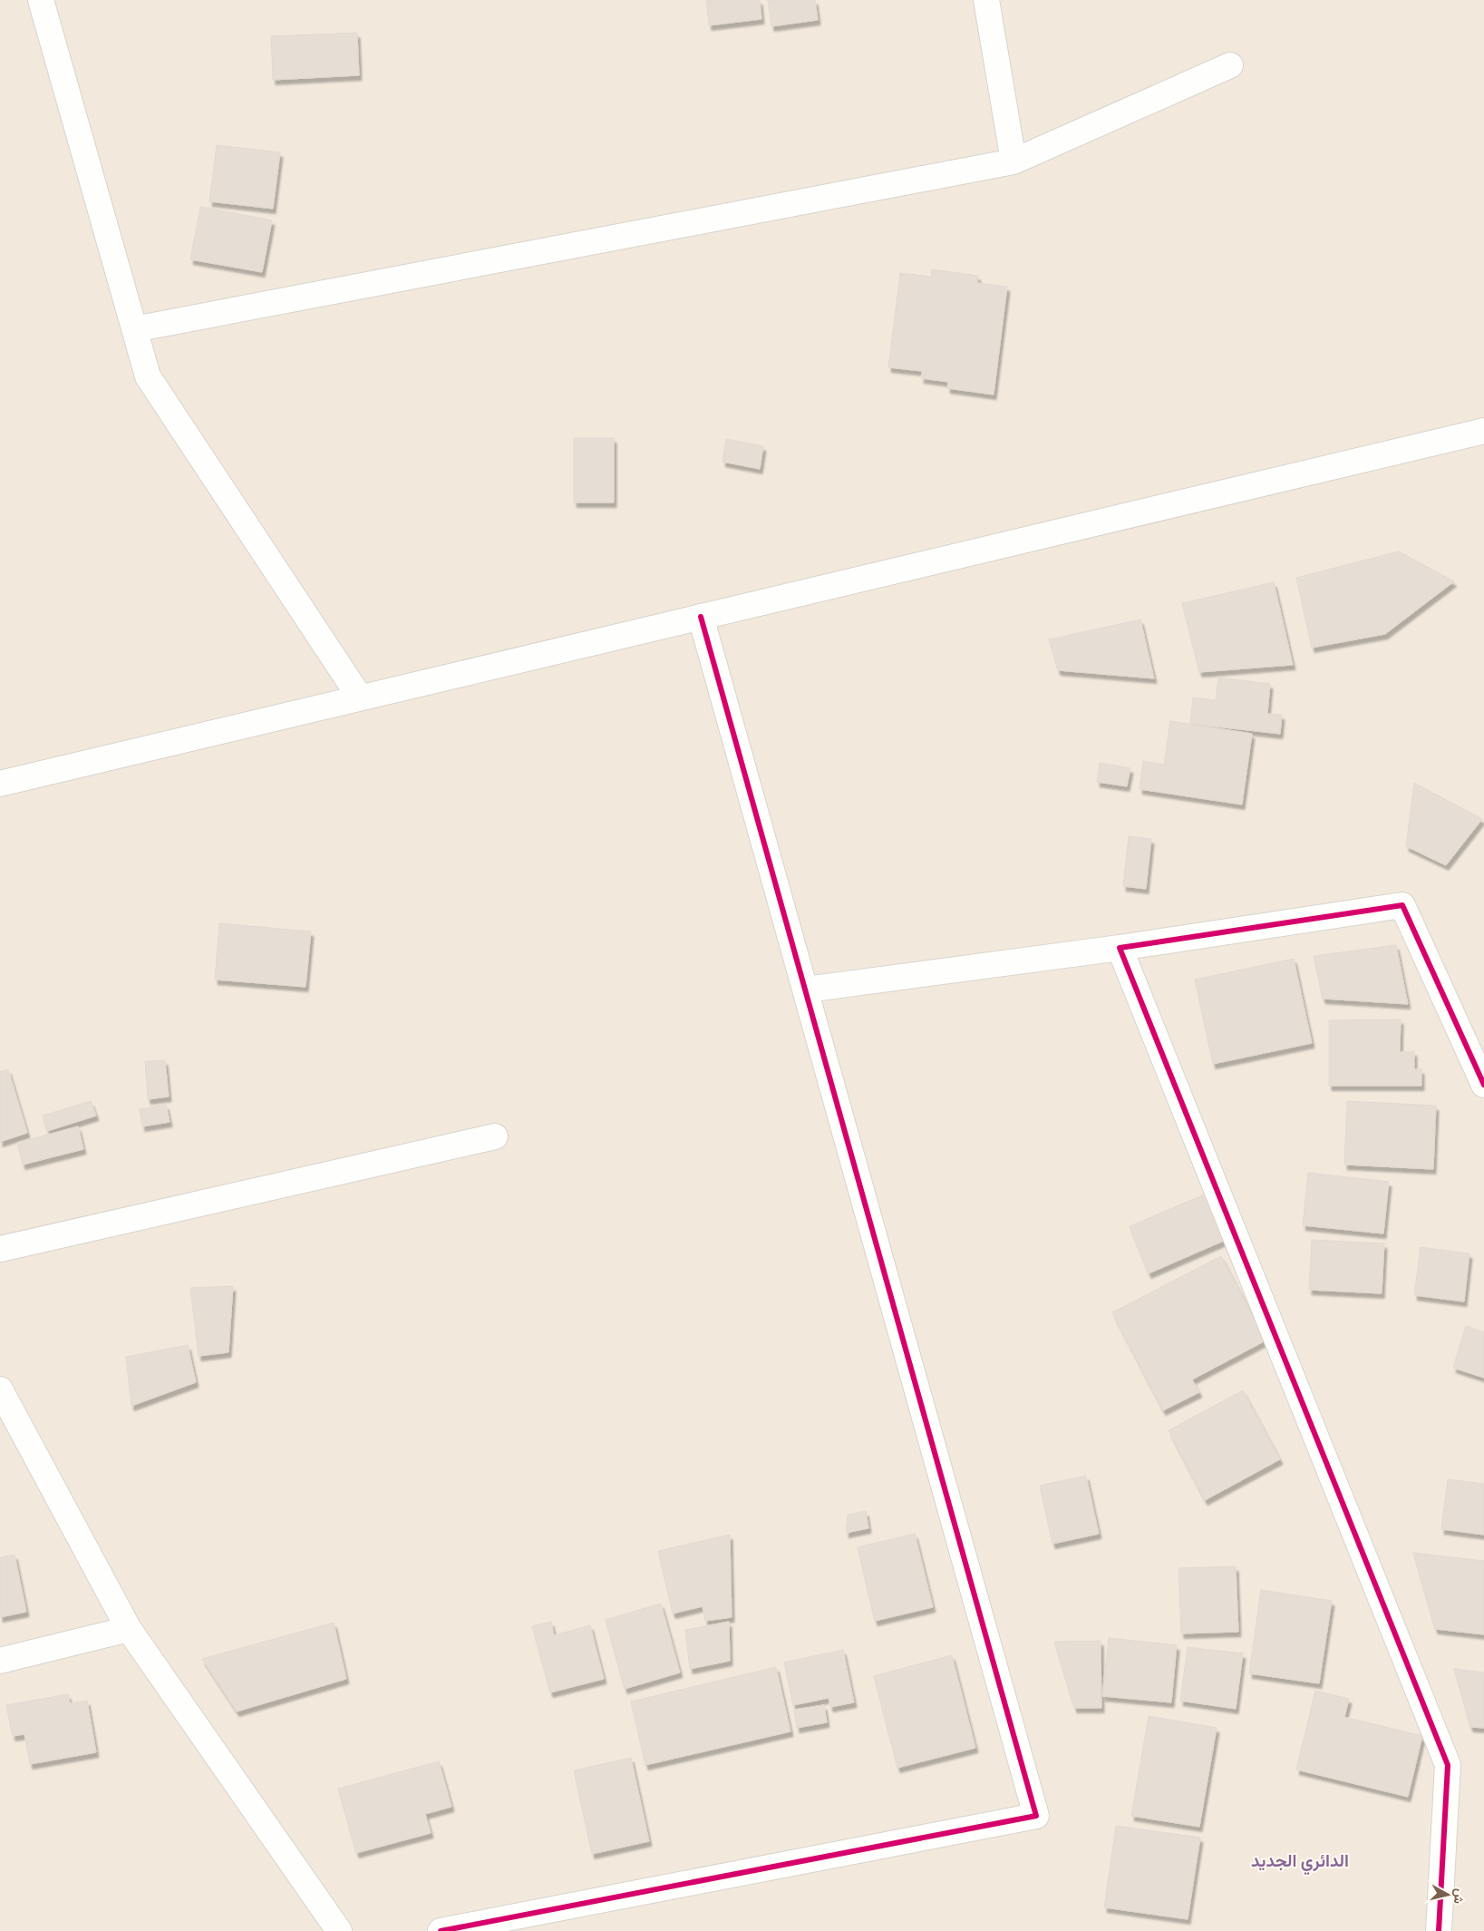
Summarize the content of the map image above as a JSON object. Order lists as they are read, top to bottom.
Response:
{
  "districts": ["الدائري الجديد"],
  "north": "right"
}
